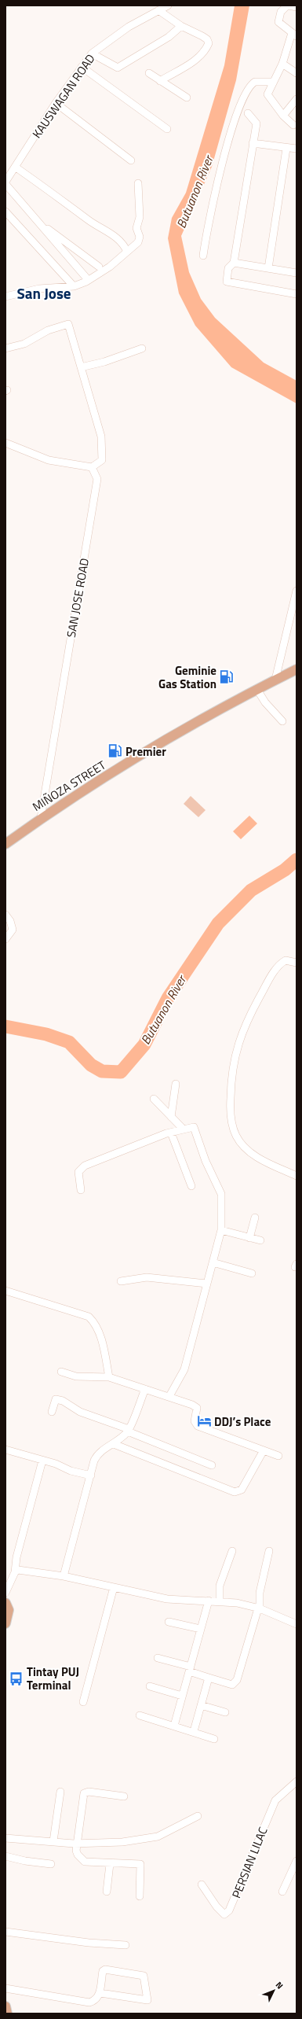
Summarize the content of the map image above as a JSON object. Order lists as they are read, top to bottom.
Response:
{
  "streets": {
    "main road": ["MIÑOZA STREET"],
    "street": ["KAUSWAGAN ROAD", "SAN JOSE ROAD", "PERSIAN LILAC"]
  },
  "crossings": [
    ["SAN JOSE ROAD", "MIÑOZA STREET"]
  ],
  "districts": ["San Jose"],
  "water": ["Butuanon River"],
  "places": {
    "fuel station": ["Geminie Gas Station", "Premier"],
    "hotel": ["DDJ’s Place"],
    "bus stop": ["Tintay PUJ Terminal"]
  },
  "north": "top right"
}
